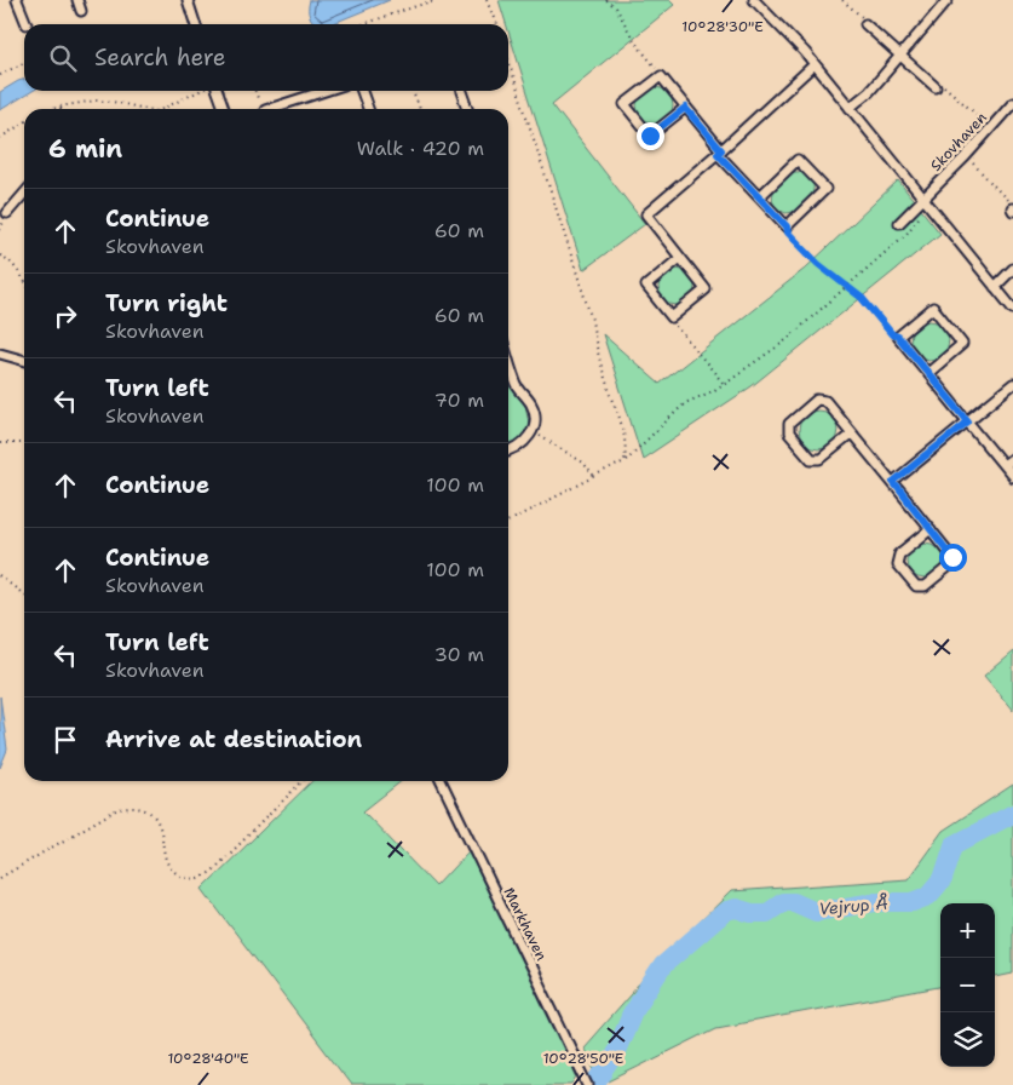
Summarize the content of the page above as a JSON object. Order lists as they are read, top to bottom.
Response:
{
  "streets": {
    "street": ["Skovhaven", "Markhaven"]
  },
  "water": ["Vejrup Å"],
  "page": {
    "search": "Search here",
    "heading": ["6 min", "Walk · 420 m"],
    "list": [
      ["Continue", "Skovhaven", "60 m"],
      ["Turn right", "Skovhaven", "60 m"],
      ["Turn left", "Skovhaven", "70 m"],
      ["Continue", "100 m"],
      ["Continue", "Skovhaven", "100 m"],
      ["Turn left", "Skovhaven", "30 m"],
      "Arrive at destination"
    ],
    "map_buttons": ["+", "−"]
  },
  "coordinates": ["10°28'30\"E", "10°28'40\"E", "10°28'50\"E"]
}
